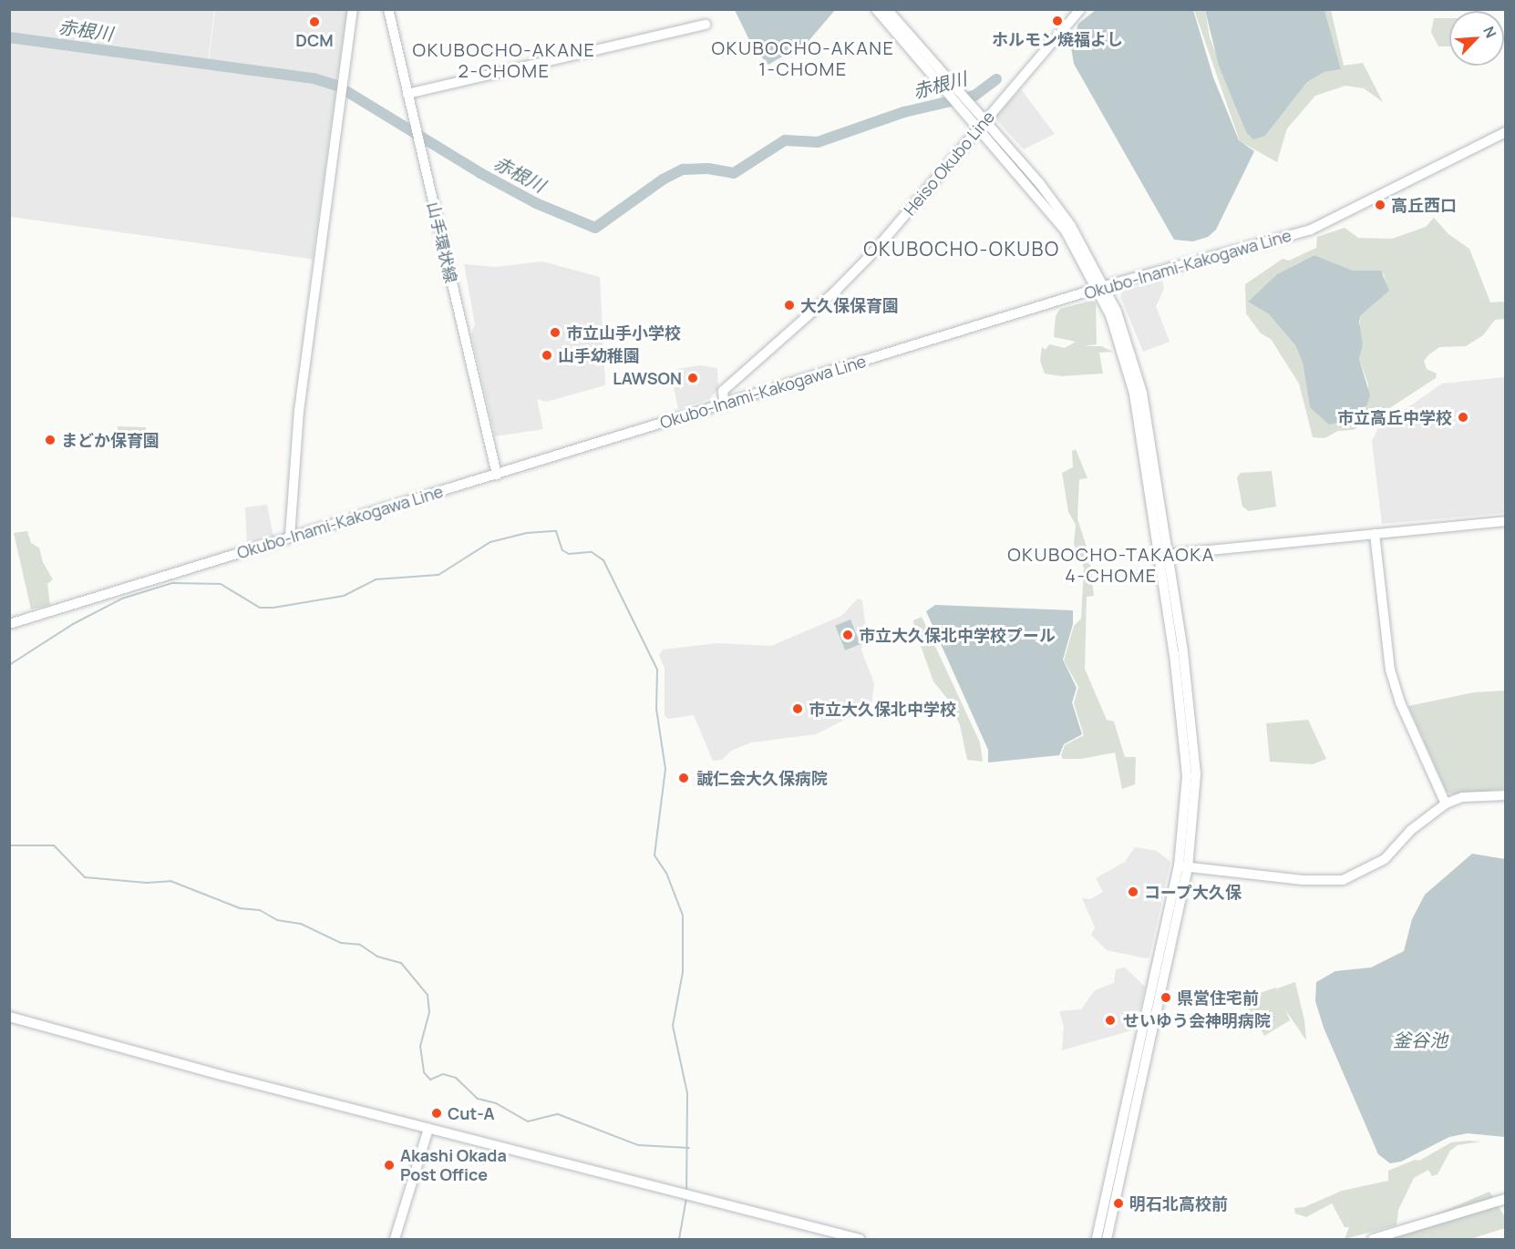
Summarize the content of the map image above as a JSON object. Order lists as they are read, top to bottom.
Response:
{
  "streets": {
    "street": ["Heiso Okubo Line", "山手環状線", "Okubo-Inami-Kakogawa Line"]
  },
  "crossings": [
    ["Heiso Okubo Line", "Okubo-Inami-Kakogawa Line"],
    ["山手環状線", "Okubo-Inami-Kakogawa Line"]
  ],
  "districts": [
    "OKUBOCHO-AKANE 1-CHOME",
    "OKUBOCHO-AKANE 2-CHOME",
    "OKUBOCHO-OKUBO",
    "OKUBOCHO-TAKAOKA 4-CHOME"
  ],
  "water": ["赤根川", "釜谷池"],
  "places": [
    "ホルモン焼福よし",
    "DCM",
    "高丘西口",
    "大久保保育園",
    "市立山手小学校",
    "山手幼稚園",
    "LAWSON",
    "市立高丘中学校",
    "まどか保育園",
    "市立大久保北中学校プール",
    "市立大久保北中学校",
    "誠仁会大久保病院",
    "コープ大久保",
    "県営住宅前",
    "せいゆう会神明病院",
    "Cut-A",
    "Akashi Okada Post Office",
    "明石北高校前"
  ],
  "north": "top right"
}
